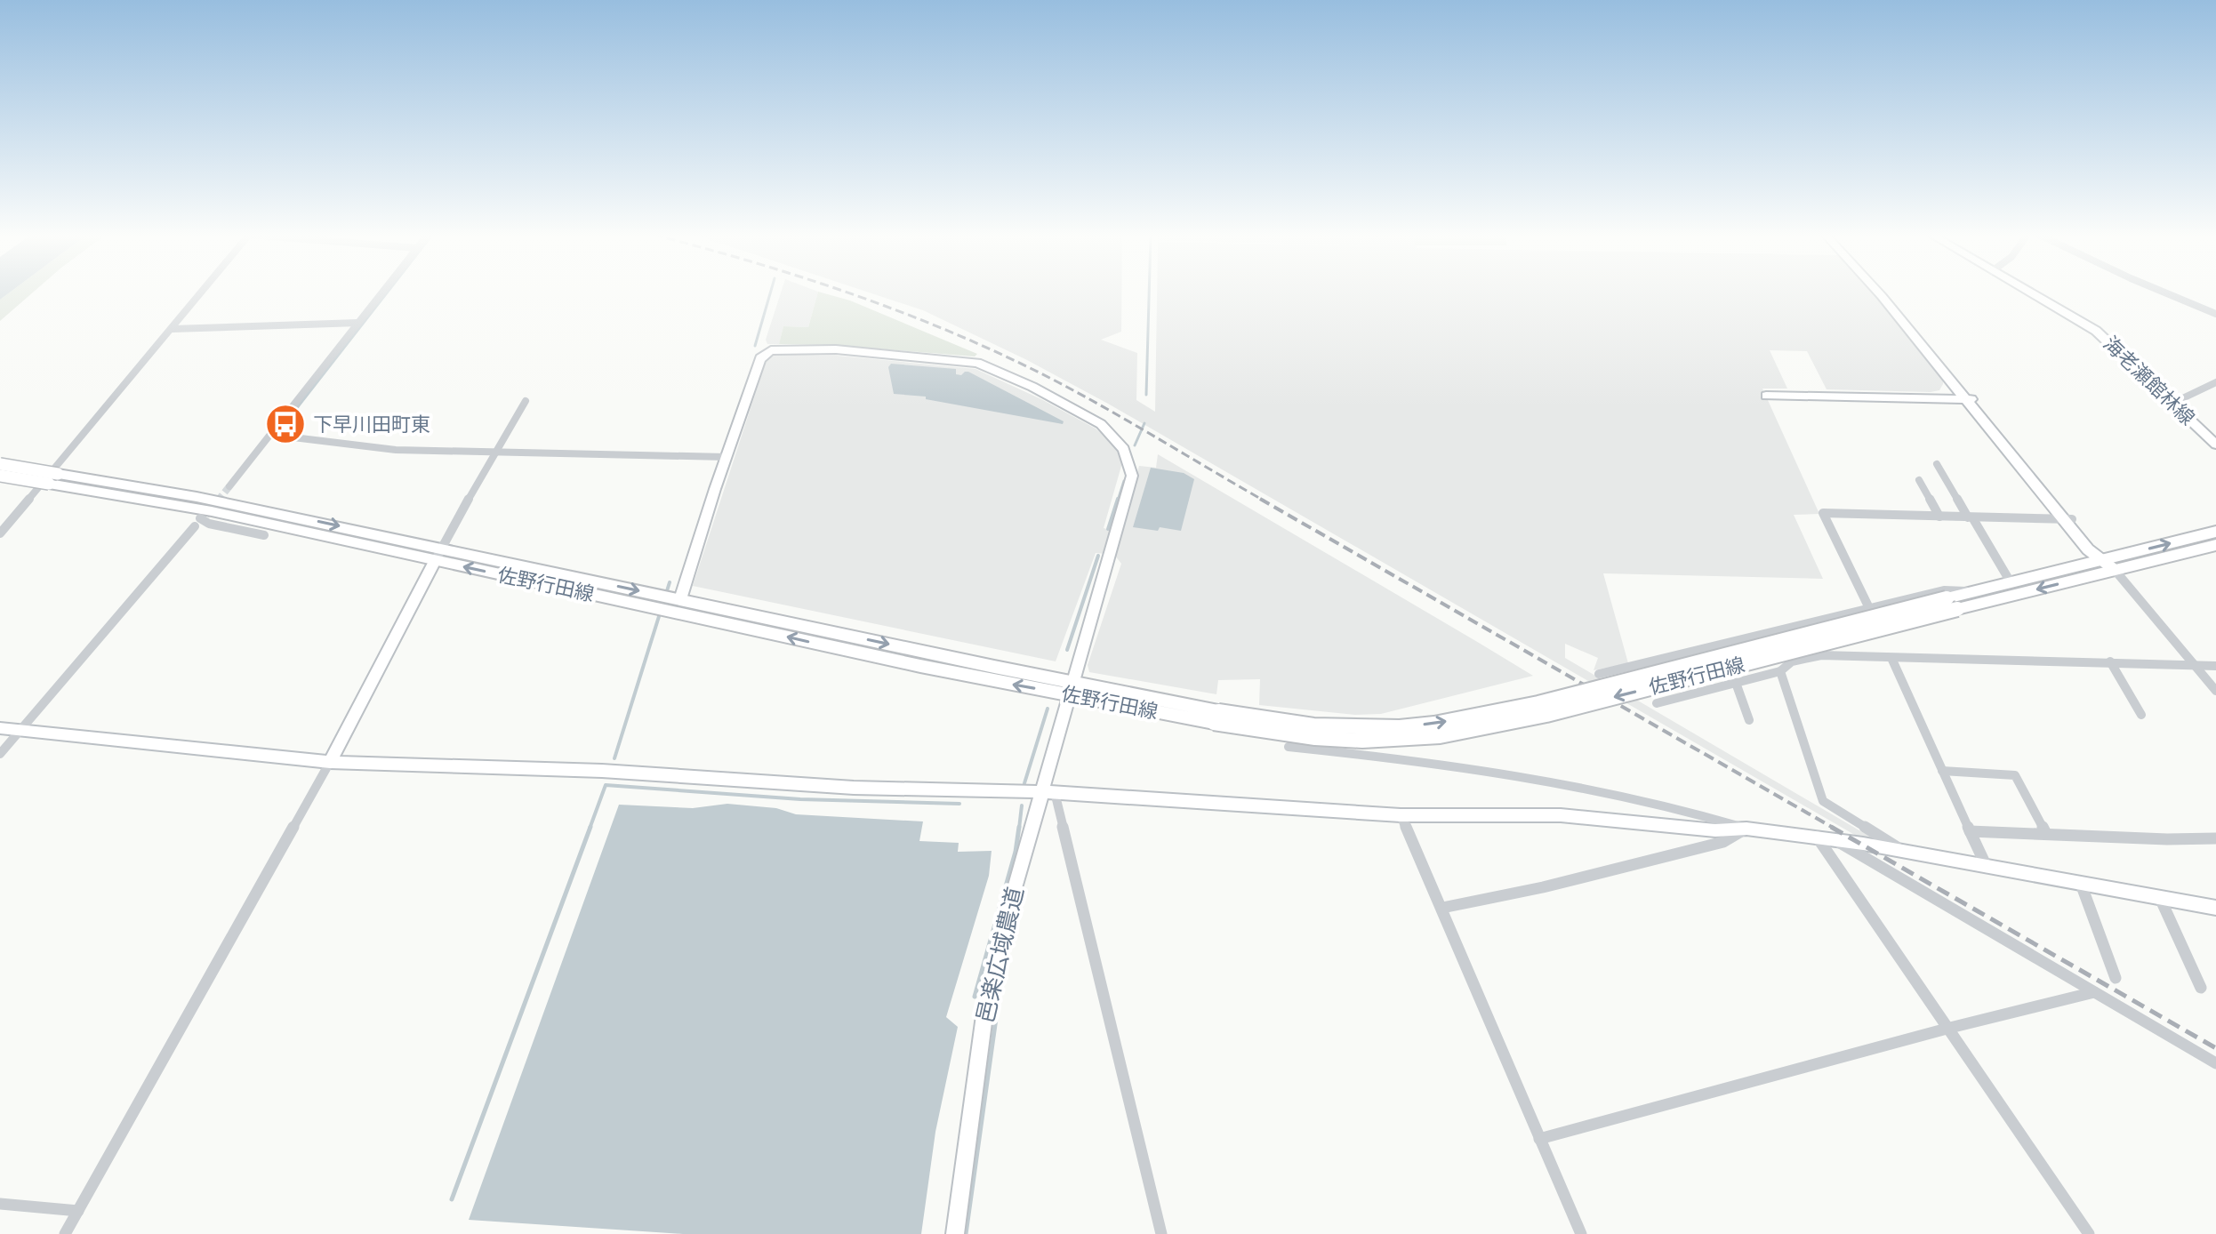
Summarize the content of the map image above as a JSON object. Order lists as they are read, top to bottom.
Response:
{
  "streets": {
    "main road": ["佐野行田線"],
    "street": ["海老瀬館林線", "邑楽広域農道"]
  },
  "crossings": [
    ["佐野行田線", "邑楽広域農道"]
  ],
  "places": {
    "bus stop": ["下早川田町東"]
  }
}
